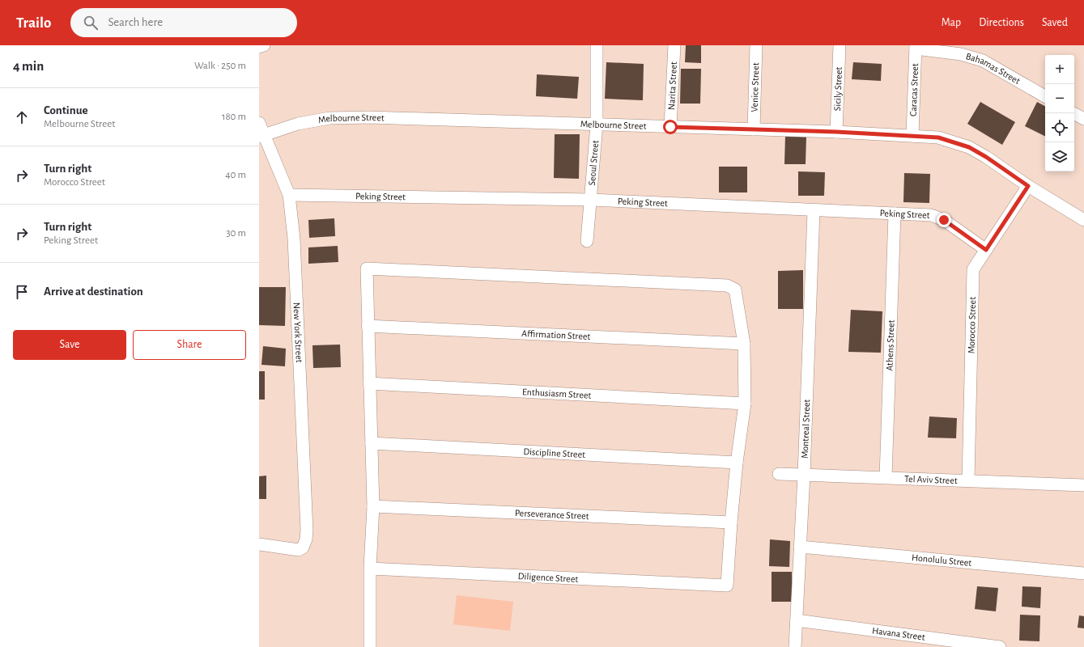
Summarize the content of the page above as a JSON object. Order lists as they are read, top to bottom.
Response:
{
  "streets": {
    "street": [
      "Bahamas Street",
      "Narita Street",
      "Venice Street",
      "Sicily Street",
      "Caracas Street",
      "Melbourne Street",
      "Seoul Street",
      "Peking Street",
      "Morocco Street",
      "New York Street",
      "Affirmation Street",
      "Athens Street",
      "Enthusiasm Street",
      "Montreal Street",
      "Discipline Street",
      "Tel Aviv Street",
      "Perseverance Street",
      "Honolulu Street",
      "Diligence Street",
      "Havana Street"
    ]
  },
  "crossings": [
    ["Bahamas Street", "Caracas Street"],
    ["Narita Street", "Melbourne Street"],
    ["Venice Street", "Melbourne Street"],
    ["Sicily Street", "Melbourne Street"],
    ["Caracas Street", "Melbourne Street"],
    ["Melbourne Street", "Seoul Street"],
    ["Melbourne Street", "Morocco Street"],
    ["Melbourne Street", "New York Street"],
    ["Seoul Street", "Peking Street"],
    ["Peking Street", "Morocco Street"],
    ["Peking Street", "New York Street"],
    ["Peking Street", "Athens Street"],
    ["Peking Street", "Montreal Street"],
    ["Morocco Street", "Tel Aviv Street"],
    ["Athens Street", "Tel Aviv Street"],
    ["Montreal Street", "Tel Aviv Street"],
    ["Montreal Street", "Honolulu Street"],
    ["Montreal Street", "Havana Street"],
    ["Perseverance Street", "Diligence Street"]
  ],
  "page": {
    "header": "Trailo",
    "search": "Search here",
    "nav": ["Map", "Directions", "Saved"],
    "heading": ["4 min", "Walk · 250 m"],
    "map_buttons": ["+", "−"],
    "list": [
      ["Continue", "Melbourne Street", "180 m"],
      ["Turn right", "Morocco Street", "40 m"],
      ["Turn right", "Peking Street", "30 m"],
      "Arrive at destination"
    ],
    "buttons": ["Save", "Share"]
  }
}
